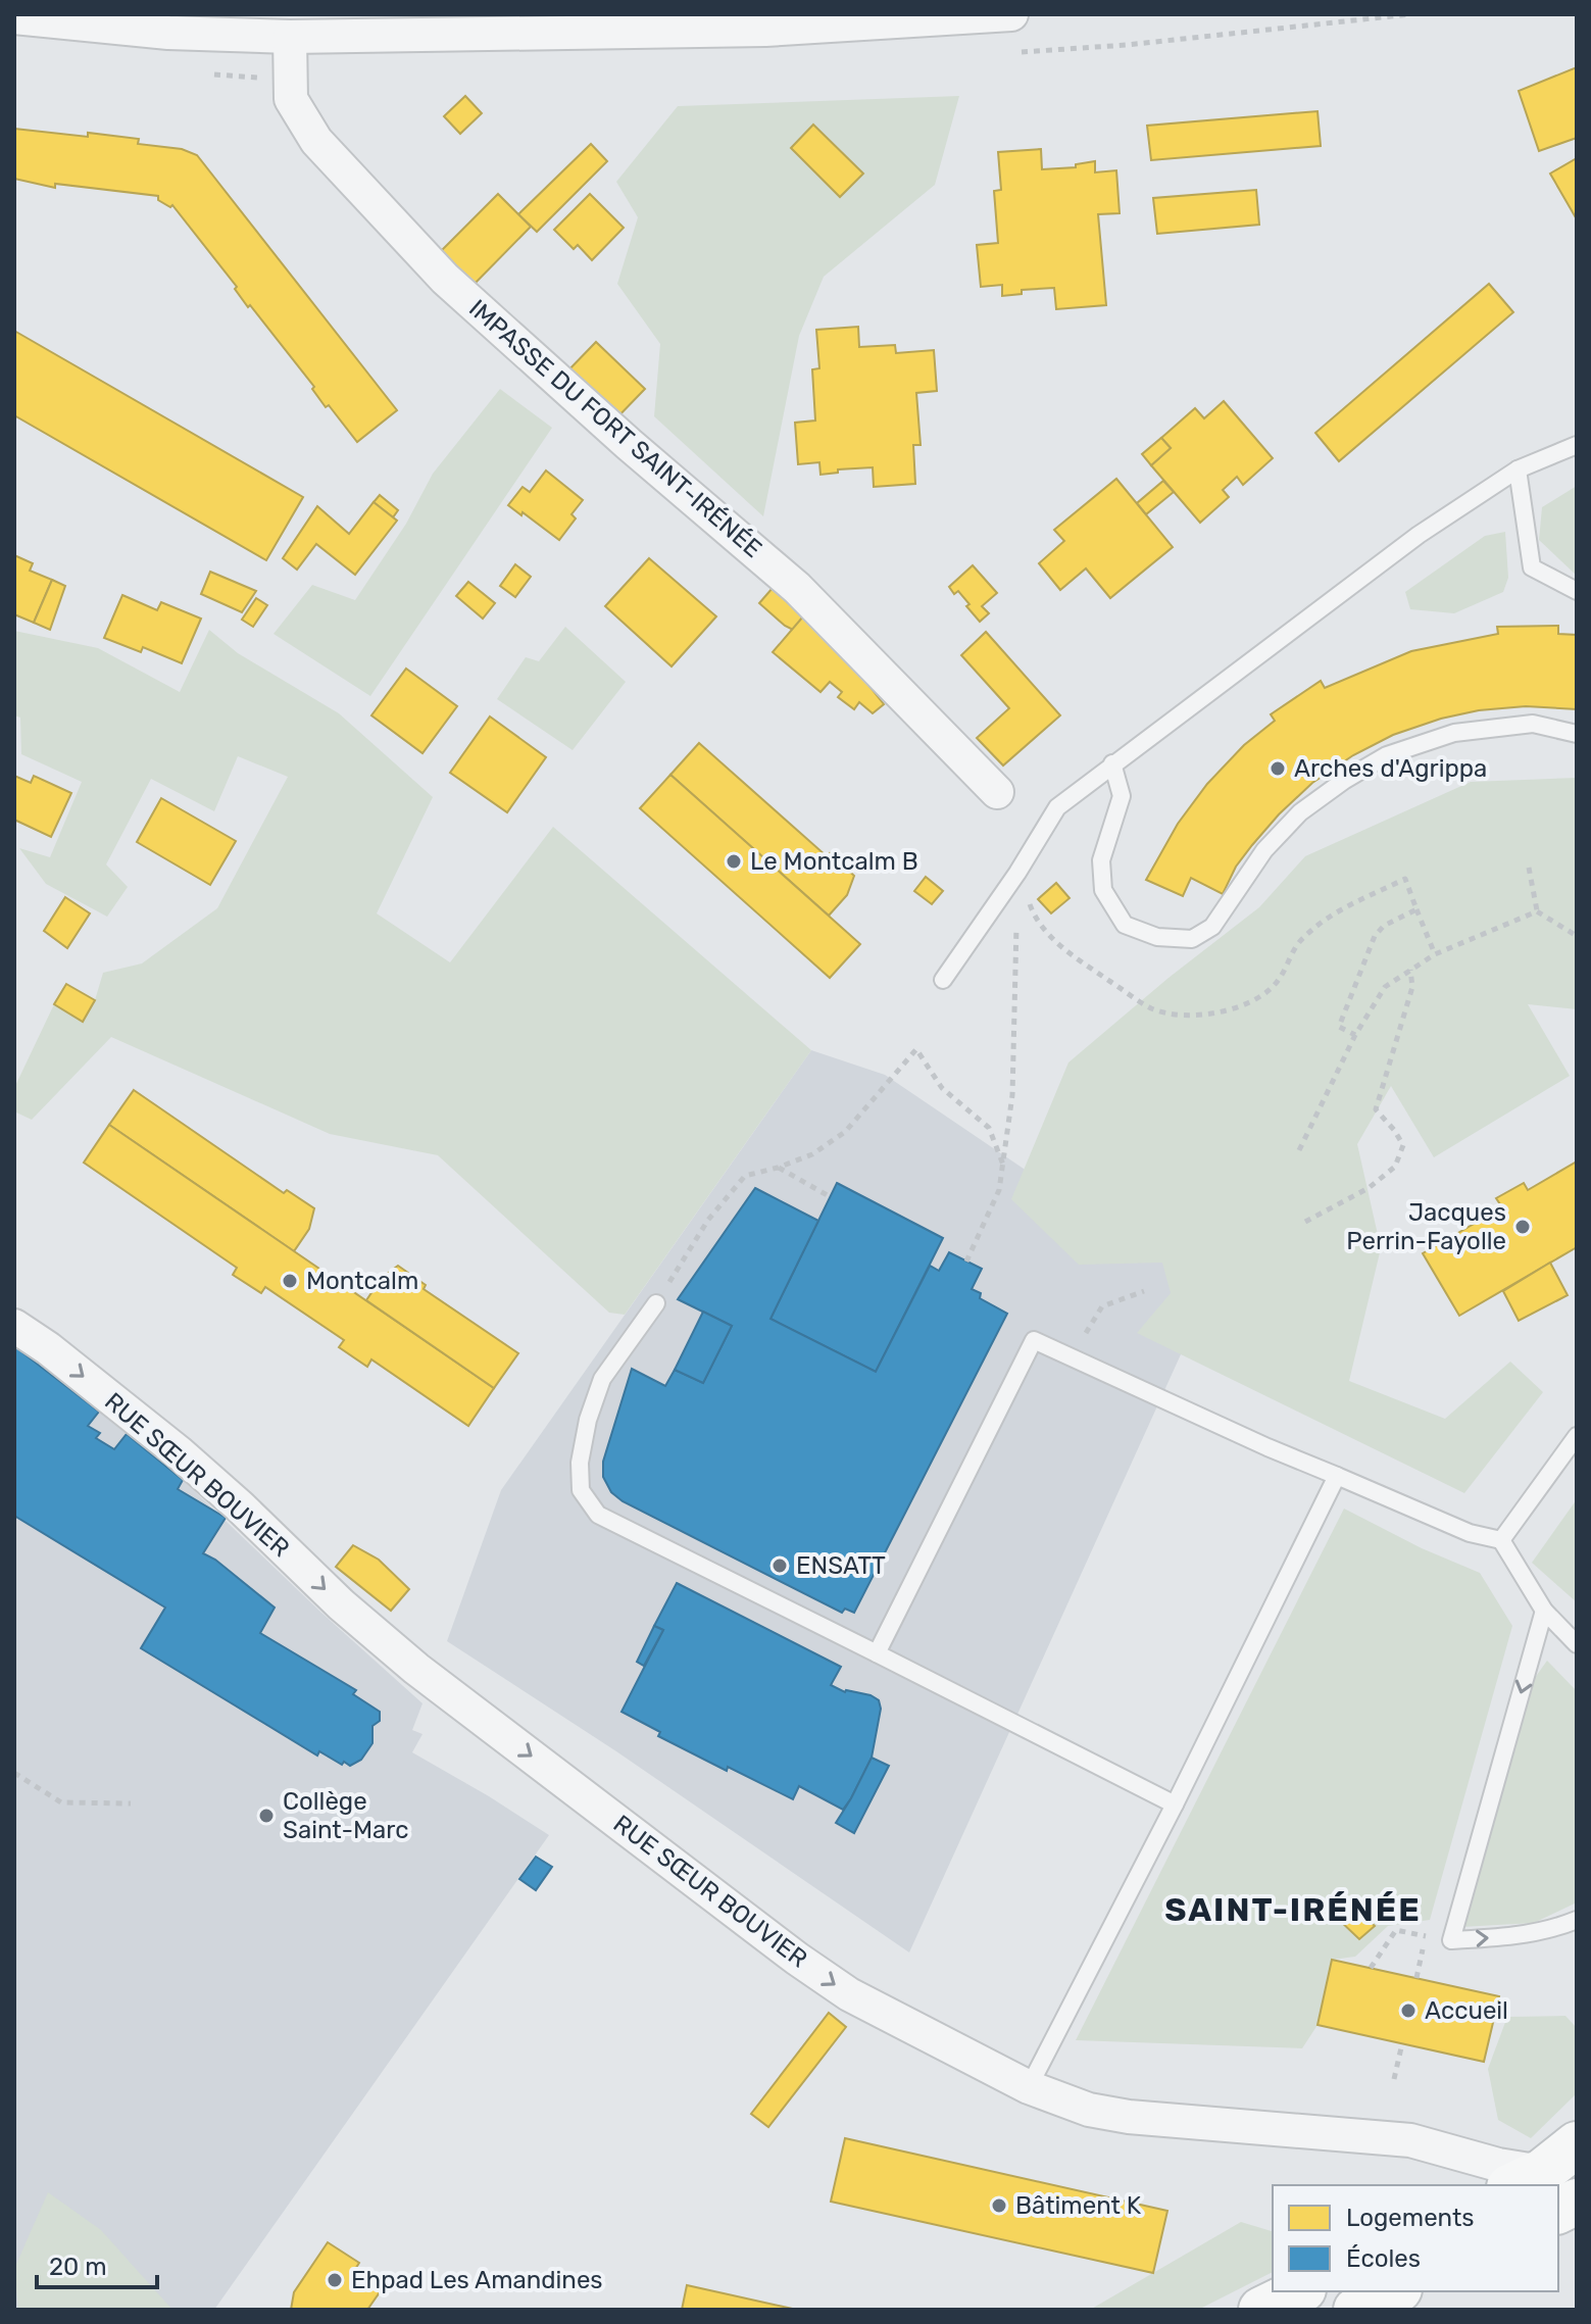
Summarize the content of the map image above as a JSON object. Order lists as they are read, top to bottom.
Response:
{
  "streets": {
    "street": ["IMPASSE DU FORT SAINT-IRÉNÉE", "RUE SŒUR BOUVIER"]
  },
  "one_way": ["RUE SŒUR BOUVIER"],
  "districts": ["SAINT-IRÉNÉE"],
  "places": [
    "Arches d'Agrippa",
    "Le Montcalm B",
    "Jacques Perrin-Fayolle",
    "Montcalm",
    "ENSATT",
    "Collège Saint-Marc",
    "Accueil",
    "Bâtiment K",
    "Ehpad Les Amandines"
  ],
  "legend": ["Logements", "Écoles"],
  "scale_bar": "20 m"
}
